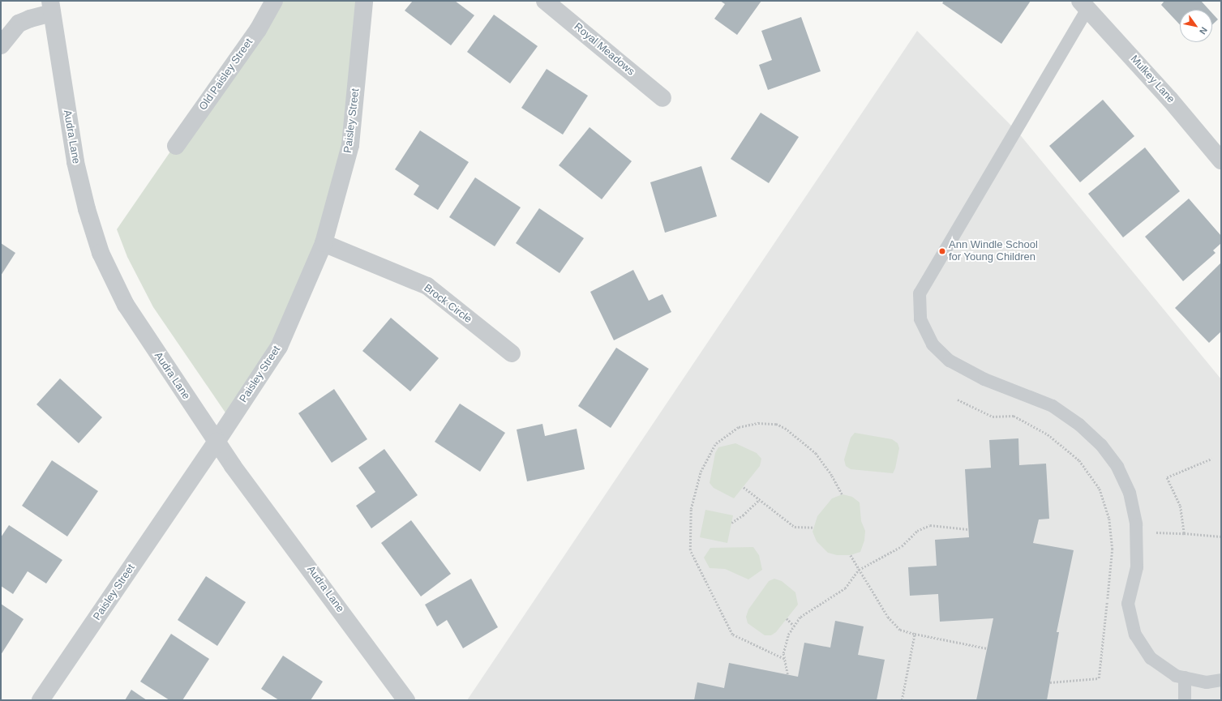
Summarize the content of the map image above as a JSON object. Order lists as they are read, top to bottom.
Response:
{
  "streets": {
    "street": [
      "Royal Meadows",
      "Old Paisley Street",
      "Mulkey Lane",
      "Paisley Street",
      "Audra Lane",
      "Brock Circle"
    ]
  },
  "crossings": [
    ["Paisley Street", "Audra Lane"],
    ["Paisley Street", "Brock Circle"]
  ],
  "places": ["Ann Windle School for Young Children"],
  "north": "bottom right"
}
